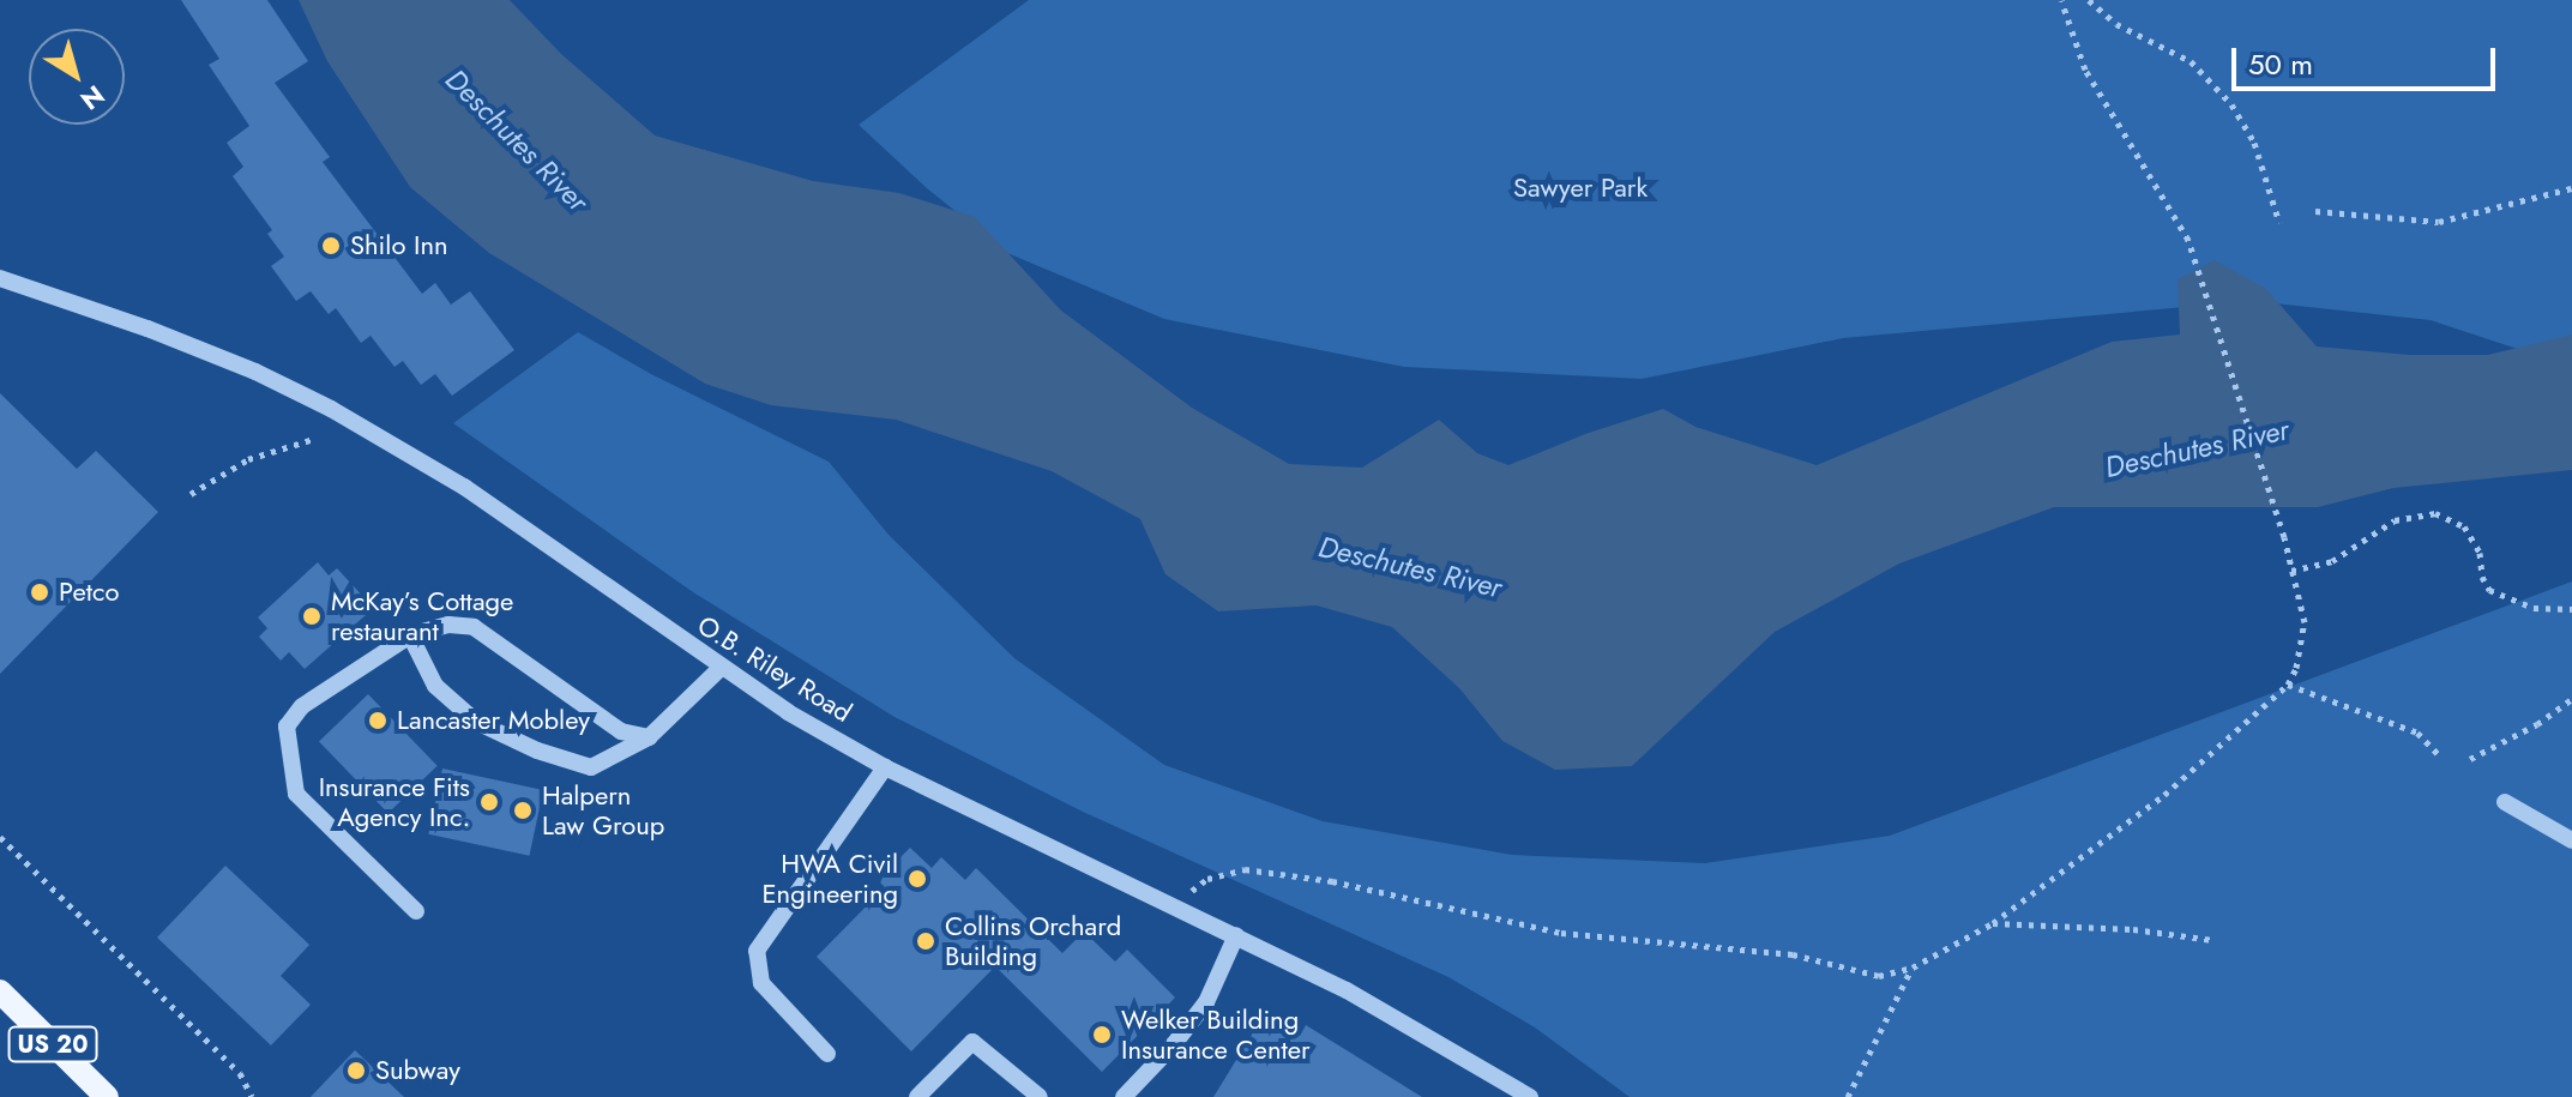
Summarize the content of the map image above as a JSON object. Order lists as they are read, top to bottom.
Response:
{
  "streets": {
    "main road": ["US 20"],
    "street": ["O.B. Riley Road"]
  },
  "water": ["Deschutes River"],
  "parks": ["Sawyer Park"],
  "places": [
    "Shilo Inn",
    "Petco",
    "McKay’s Cottage restaurant",
    "Lancaster Mobley",
    "Insurance Fits Agency Inc.",
    "Halpern Law Group",
    "HWA Civil Engineering",
    "Collins Orchard Building",
    "Welker Building Insurance Center",
    "Subway"
  ],
  "scale_bar": "50 m",
  "north": "bottom right"
}
